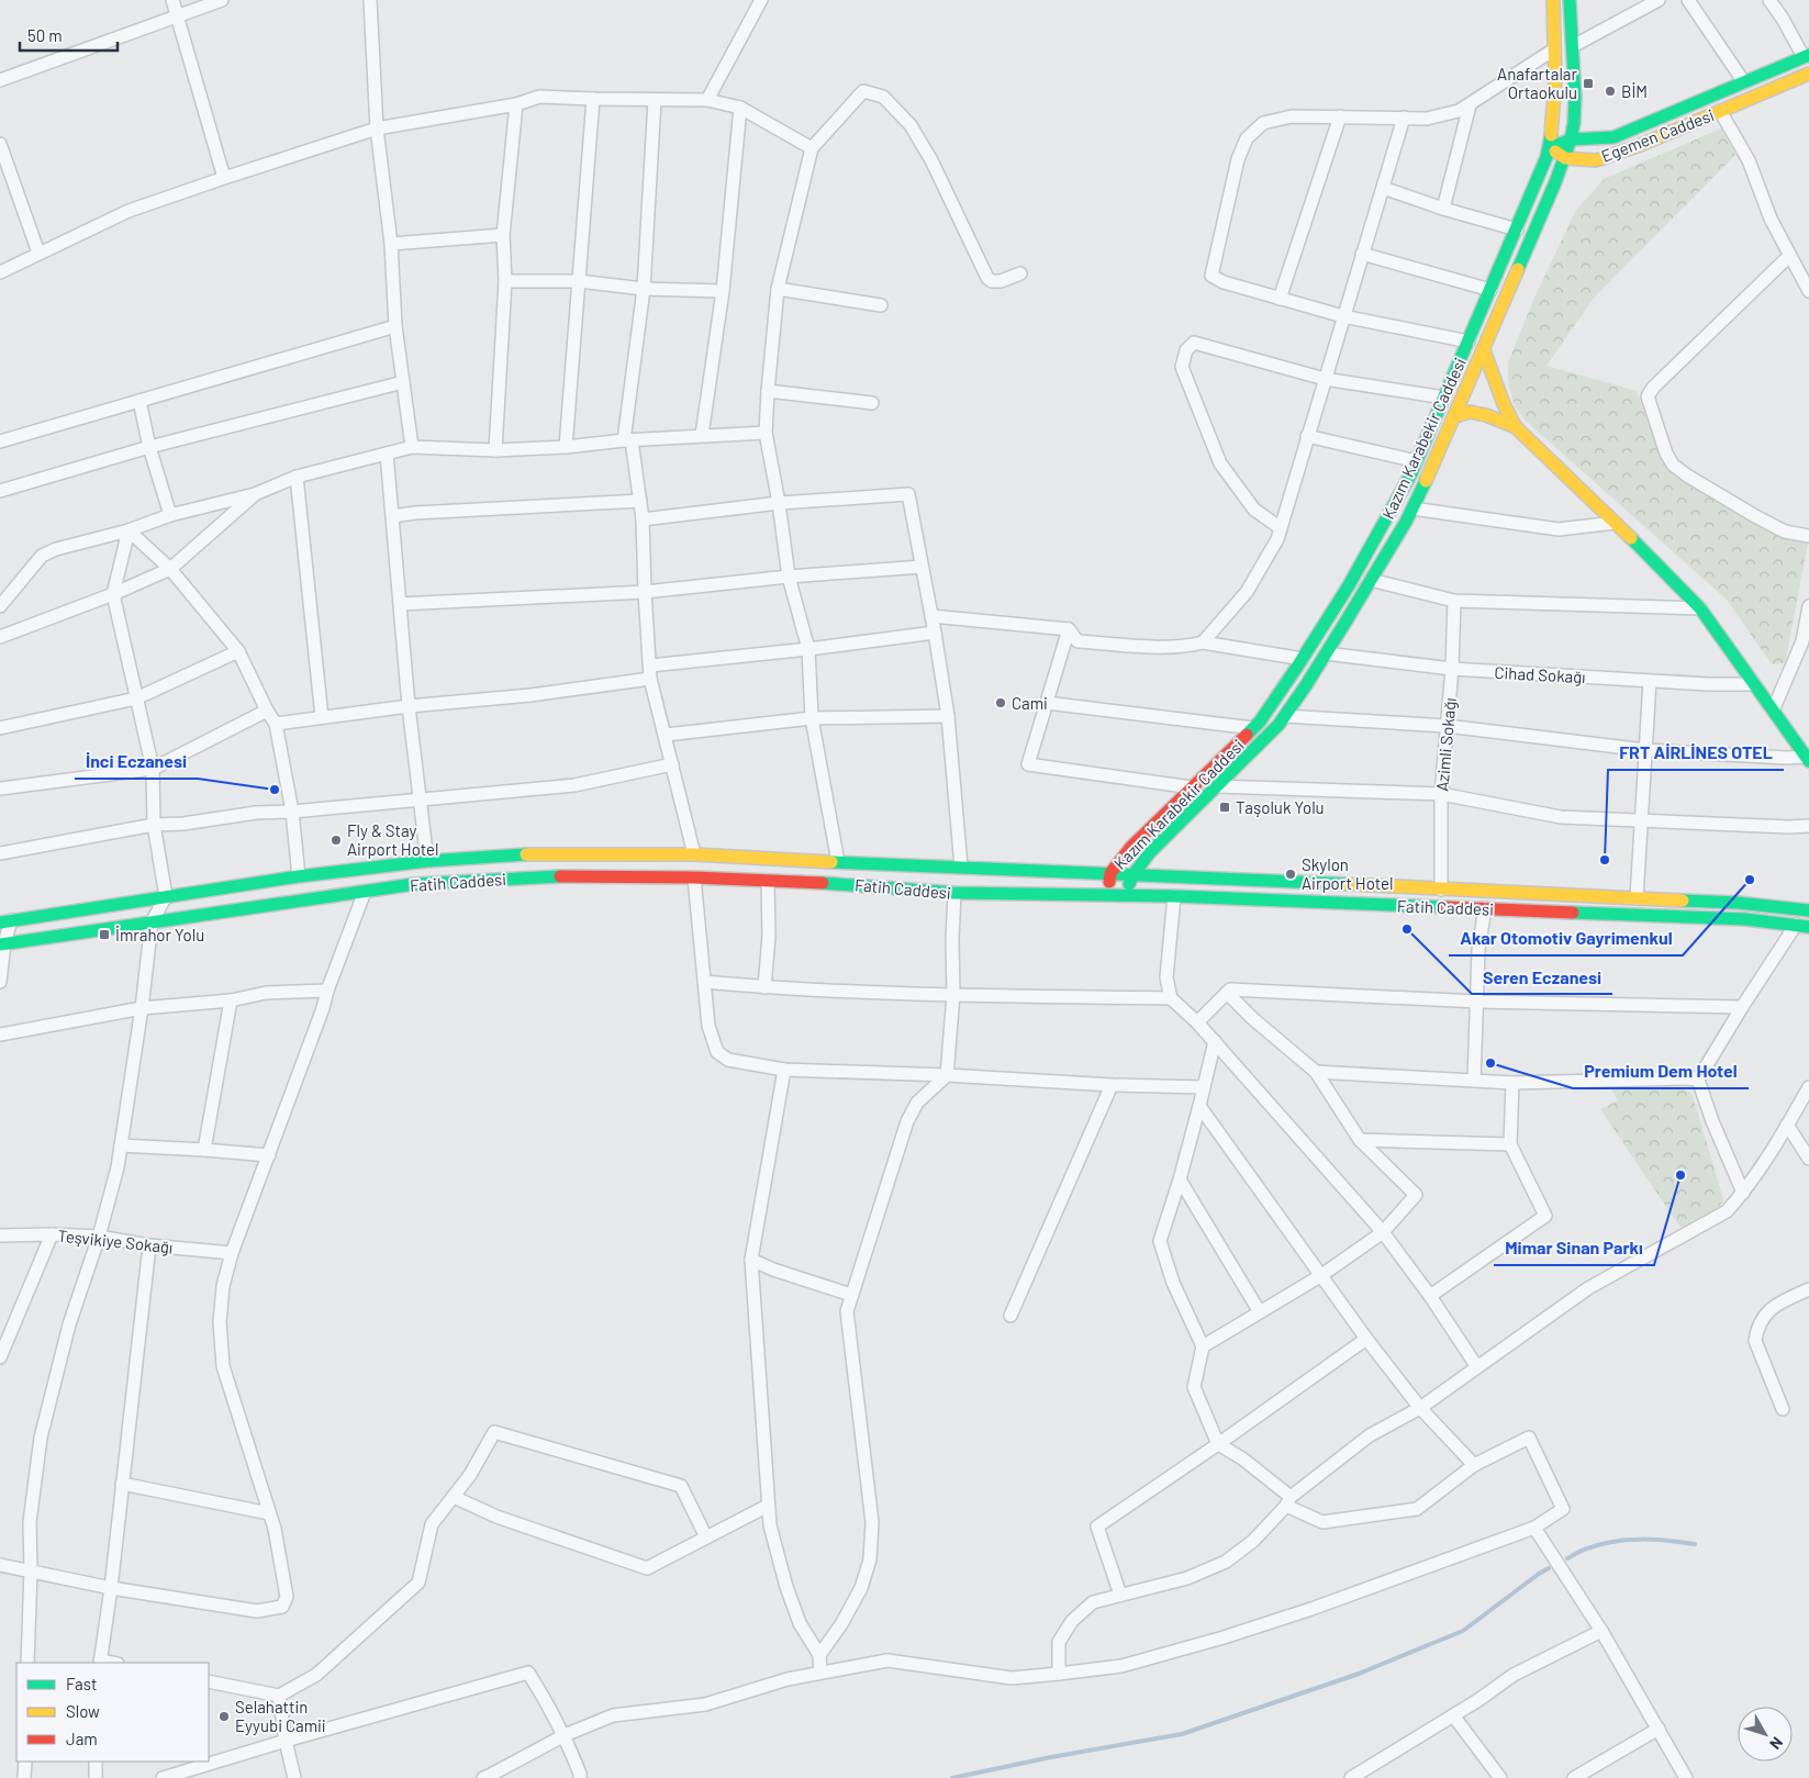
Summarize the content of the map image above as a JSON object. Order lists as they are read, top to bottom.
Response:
{
  "streets": {
    "main road": ["Egemen Caddesi", "Kazım Karabekir Caddesi", "Fatih Caddesi"],
    "street": ["Cihad Sokağı", "Azimli Sokağı", "Teşvikiye Sokağı"]
  },
  "crossings": [
    ["Egemen Caddesi", "Kazım Karabekir Caddesi"],
    ["Kazım Karabekir Caddesi", "Cihad Sokağı"],
    ["Kazım Karabekir Caddesi", "Fatih Caddesi"],
    ["Cihad Sokağı", "Azimli Sokağı"],
    ["Azimli Sokağı", "Fatih Caddesi"]
  ],
  "places": {
    "transit": ["Anafartalar Ortaokulu", "Taşoluk Yolu", "İmrahor Yolu"],
    "other": [
      "BİM",
      "Cami",
      "İnci Eczanesi",
      "Fly & Stay Airport Hotel",
      "FRT AİRLİNES OTEL",
      "Skylon Airport Hotel",
      "Akar Otomotiv Gayrimenkul",
      "Seren Eczanesi",
      "Premium Dem Hotel",
      "Mimar Sinan Parkı",
      "Selahattin Eyyubi Camii"
    ]
  },
  "legend": ["Fast", "Slow", "Jam"],
  "scale_bar": "50 m",
  "north": "bottom right"
}
